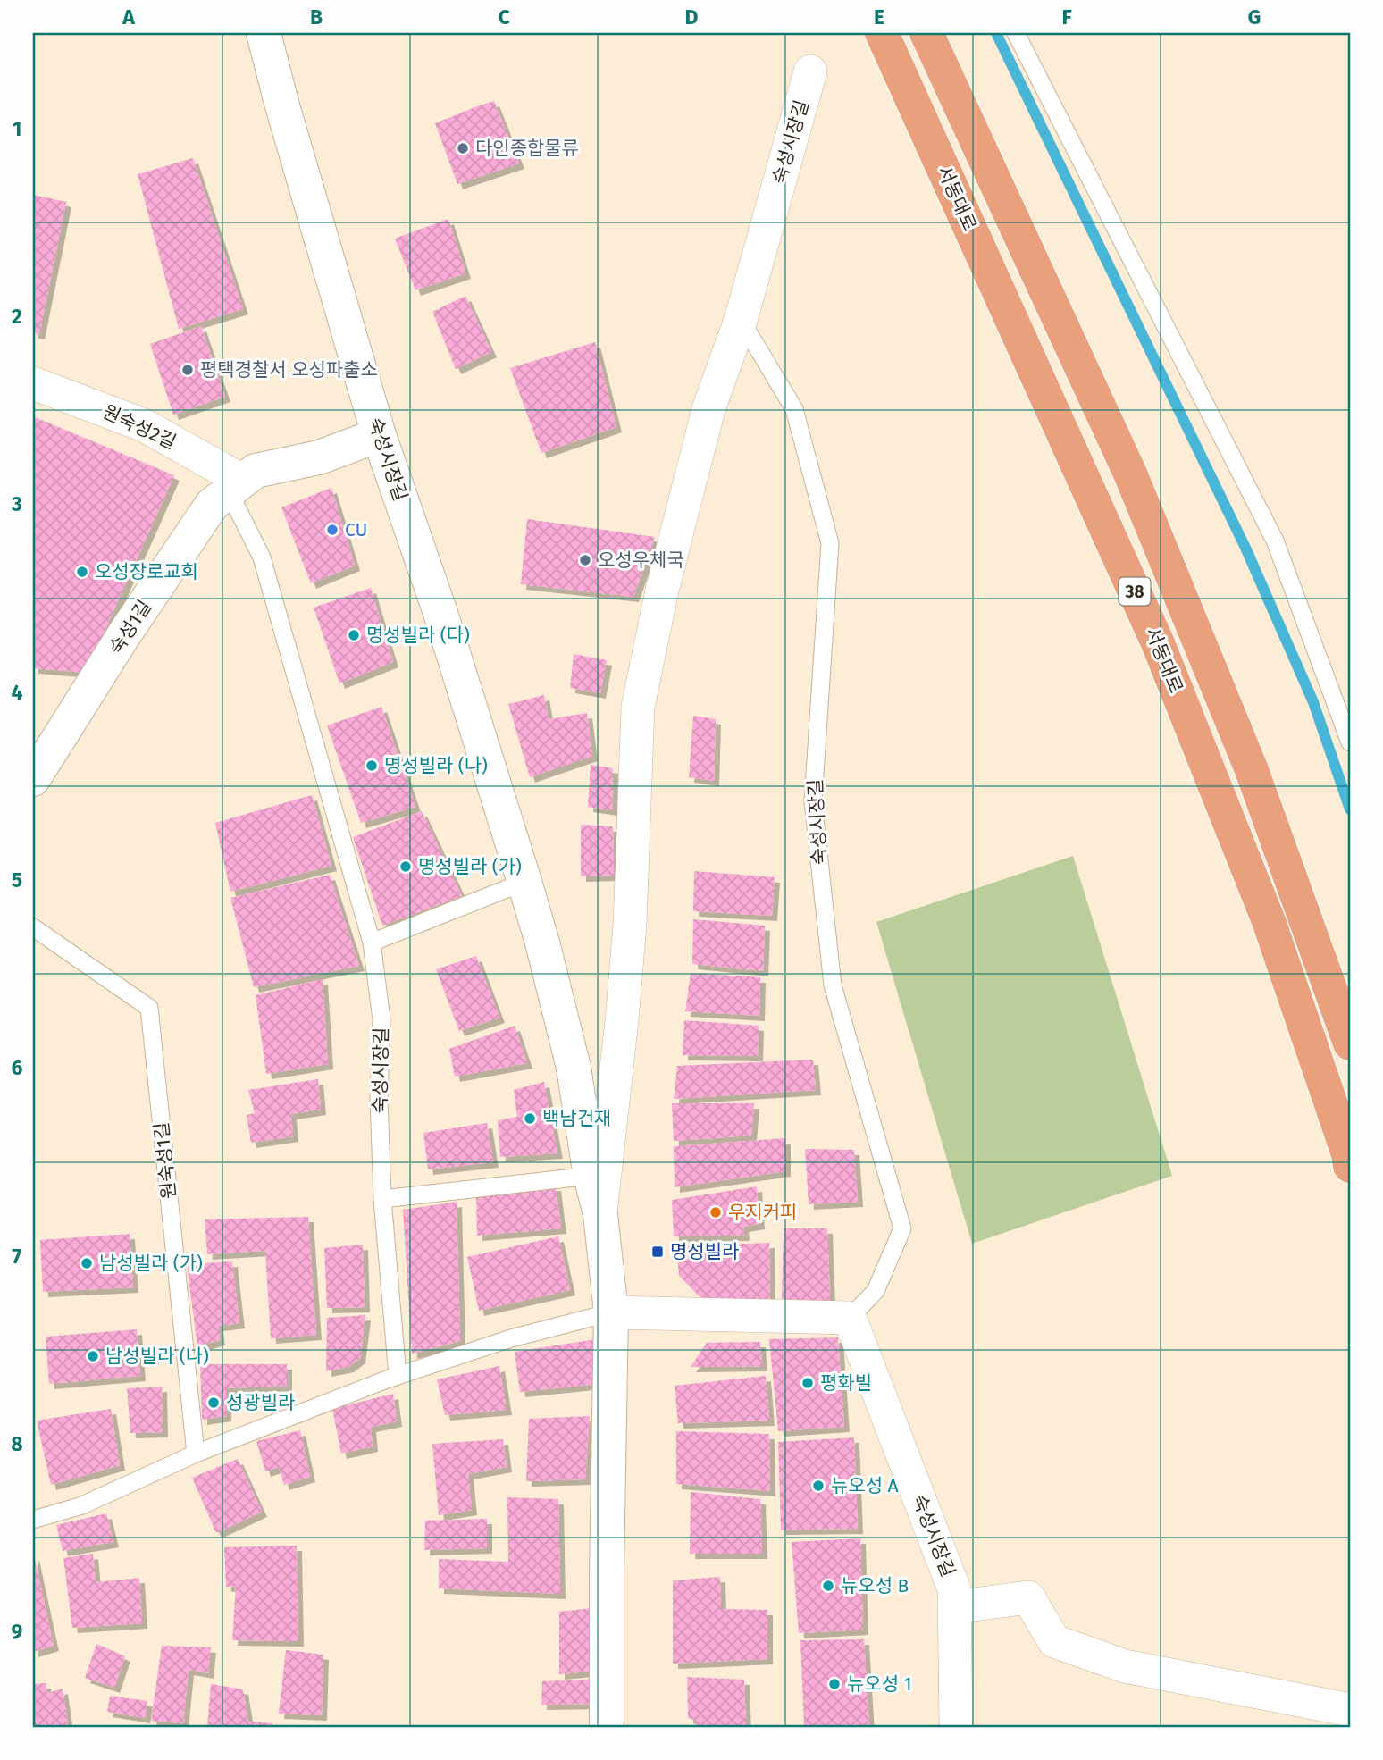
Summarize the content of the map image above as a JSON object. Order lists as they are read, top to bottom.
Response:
{
  "streets": {
    "main road": ["서동대로", "38"],
    "street": ["숙성시장길", "원숙성2길", "숙성1길"],
    "lane": ["원숙성1길"]
  },
  "crossings": [
    ["숙성시장길", "원숙성2길"],
    ["숙성시장길", "숙성1길"],
    ["원숙성2길", "숙성1길"]
  ],
  "places": {
    "other": [
      "다인종합물류",
      "평택경찰서 오성파출소",
      "CU",
      "오성우체국",
      "오성장로교회",
      "명성빌라 (다)",
      "명성빌라 (나)",
      "명성빌라 (가)",
      "백남건재",
      "우지커피",
      "남성빌라 (가)",
      "남성빌라 (나)",
      "평화빌",
      "성광빌라",
      "뉴오성 A",
      "뉴오성 B",
      "뉴오성 1"
    ],
    "transit": ["명성빌라"]
  },
  "grid": {
    "columns": [
      "A",
      "B",
      "C",
      "D",
      "E",
      "F",
      "G"
    ],
    "rows": [
      "1",
      "2",
      "3",
      "4",
      "5",
      "6",
      "7",
      "8",
      "9"
    ]
  }
}
